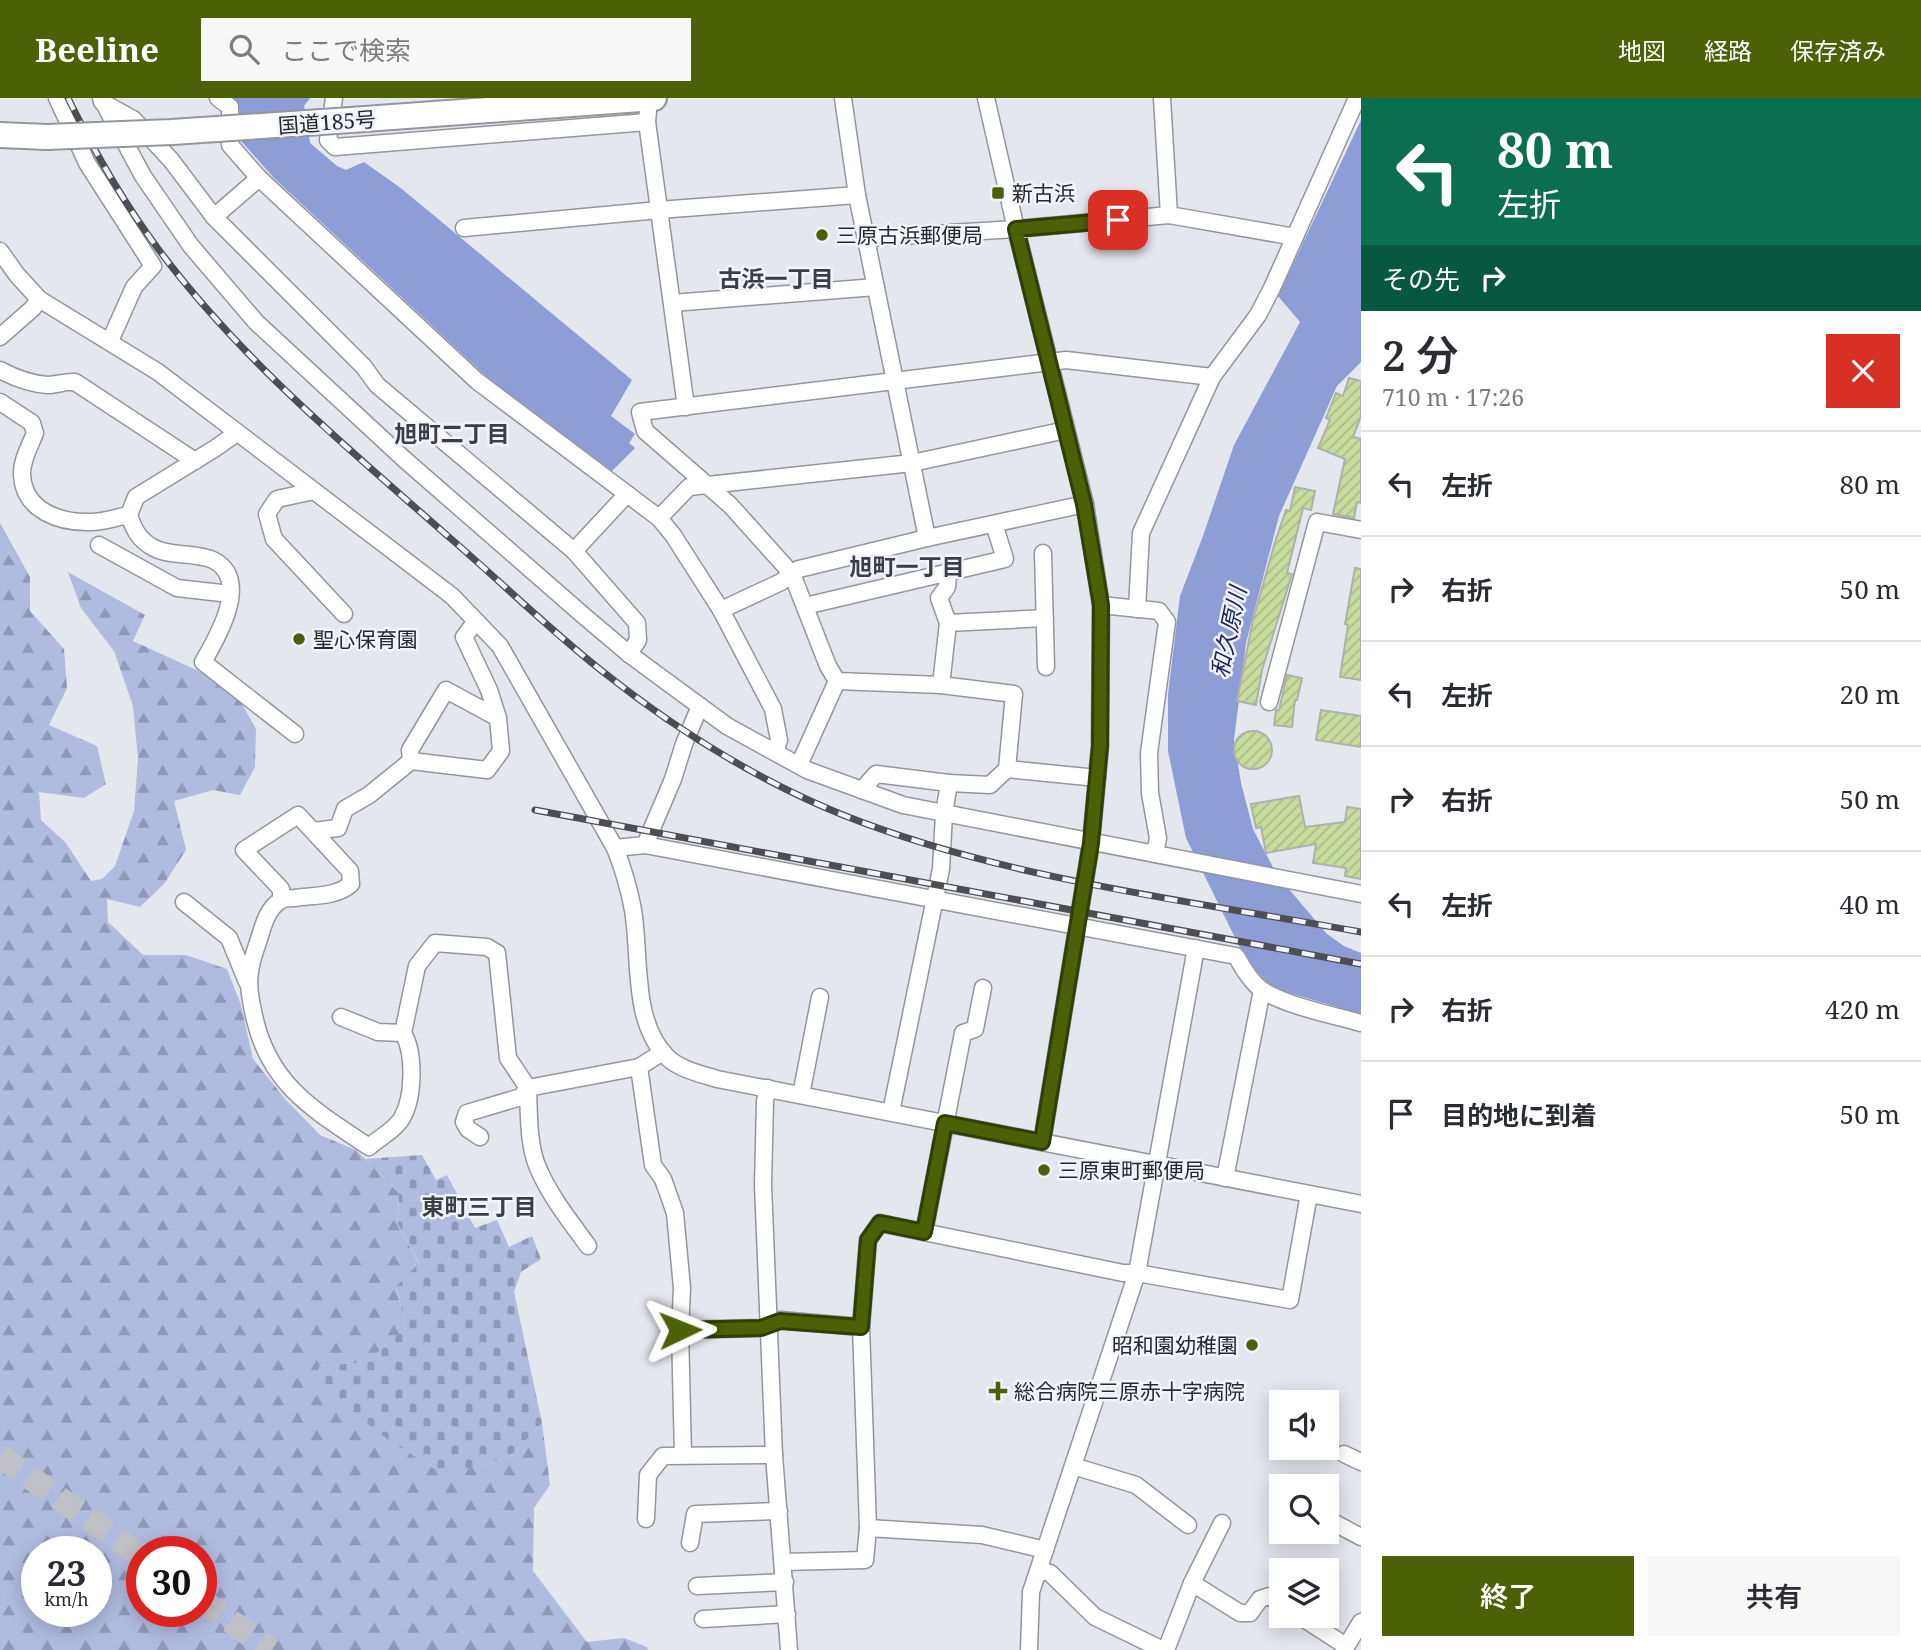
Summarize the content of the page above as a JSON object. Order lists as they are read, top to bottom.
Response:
{
  "streets": {
    "highway": ["国道185号"]
  },
  "districts": [
    "古浜一丁目",
    "旭町二丁目",
    "旭町一丁目",
    "東町三丁目"
  ],
  "water": ["和久原川"],
  "places": {
    "transit": ["新古浜"],
    "other": [
      "三原古浜郵便局",
      "聖心保育園",
      "三原東町郵便局",
      "昭和園幼稚園"
    ],
    "health": ["総合病院三原赤十字病院"]
  },
  "page": {
    "header": "Beeline",
    "search": "ここで検索",
    "nav": ["地図", "経路", "保存済み"],
    "turn": ["80 m", "左折"],
    "then": "その先",
    "heading": ["2 分", "710 m · 17:26"],
    "list": [
      {
        "name": "左折",
        "value": "80 m"
      },
      {
        "name": "右折",
        "value": "50 m"
      },
      {
        "name": "左折",
        "value": "20 m"
      },
      {
        "name": "右折",
        "value": "50 m"
      },
      {
        "name": "左折",
        "value": "40 m"
      },
      {
        "name": "右折",
        "value": "420 m"
      },
      {
        "name": "目的地に到着",
        "value": "50 m"
      }
    ],
    "speed": "23 km/h",
    "limit": "30",
    "buttons": ["終了", "共有"]
  }
}
